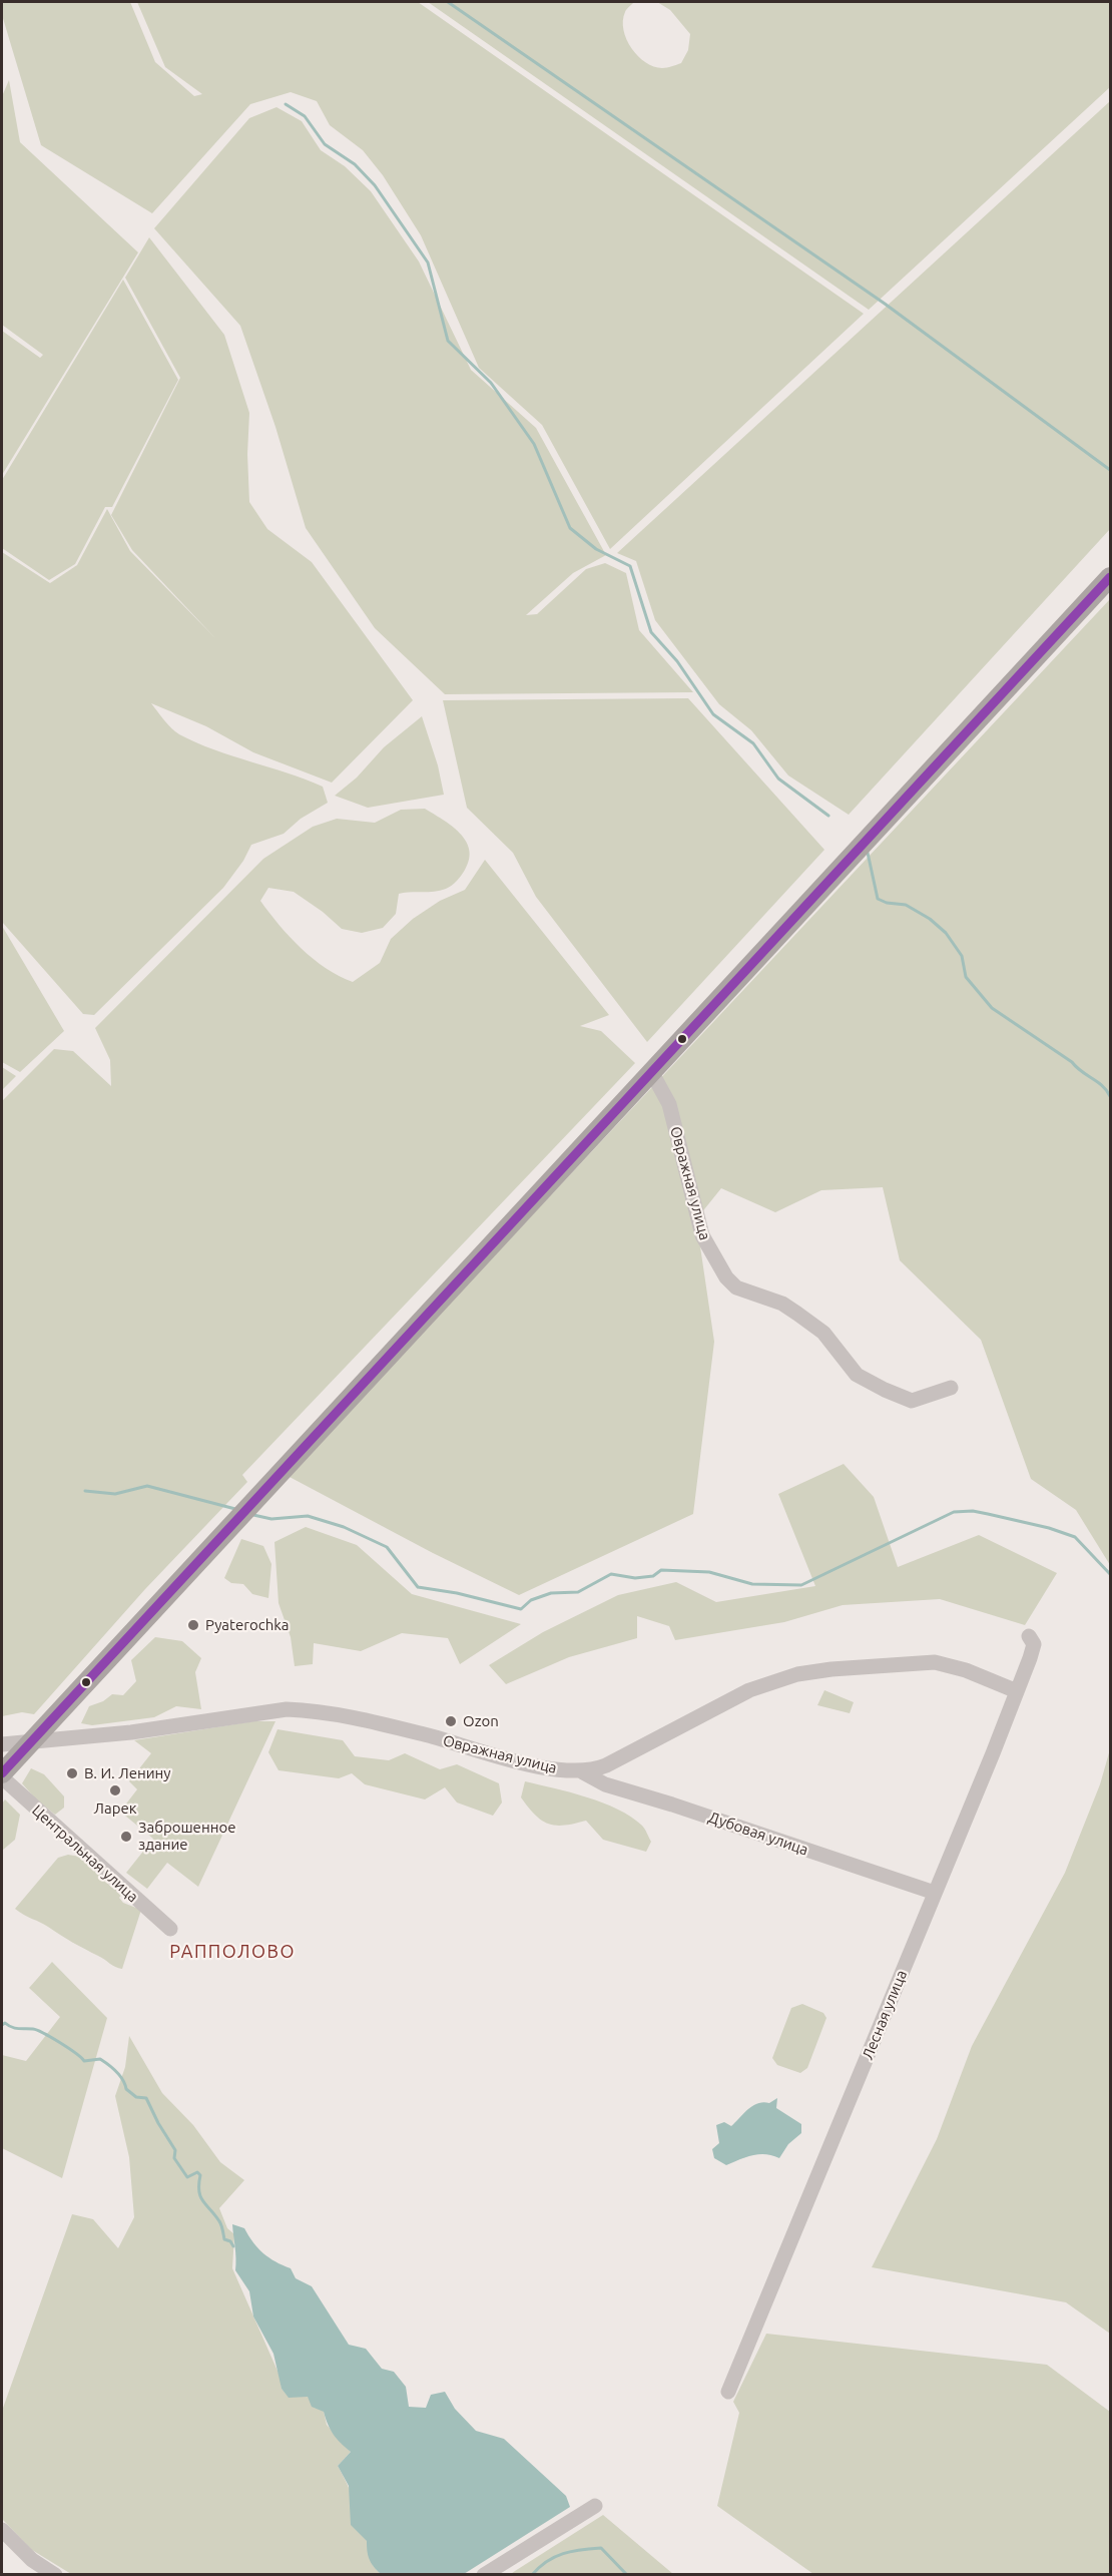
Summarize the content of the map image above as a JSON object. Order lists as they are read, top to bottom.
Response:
{
  "streets": {
    "street": [
      "Овражная улица",
      "Дубовая улица",
      "Центральная улица",
      "Лесная улица"
    ]
  },
  "crossings": [
    ["Овражная улица", "Дубовая улица"],
    ["Овражная улица", "Лесная улица"],
    ["Дубовая улица", "Лесная улица"]
  ],
  "districts": ["РАППОЛОВО"],
  "places": [
    "Pyaterochka",
    "Ozon",
    "В. И. Ленину",
    "Ларек",
    "Заброшенное здание"
  ]
}
